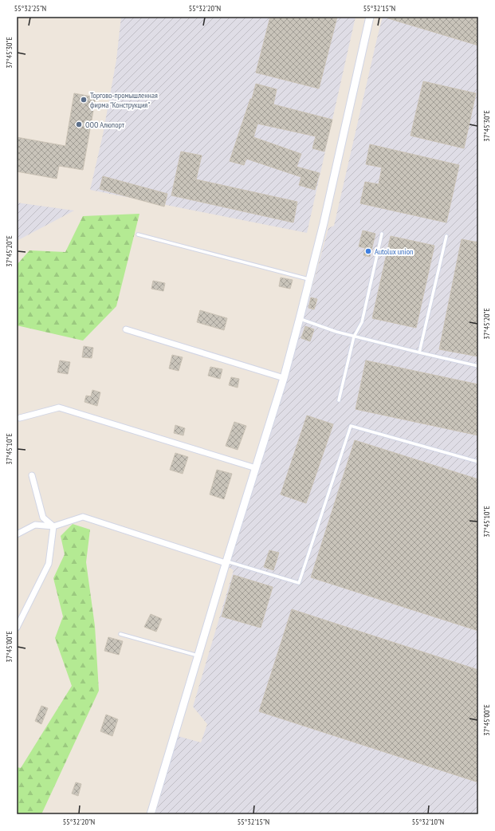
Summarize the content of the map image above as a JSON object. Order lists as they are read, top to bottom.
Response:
{
  "places": ["Торгово-промышленная фирма \"Конструкция\"", "ООО Алюпорт", "Autolux union"],
  "coordinates": [
    "55°32'25\"N",
    "55°32'20\"N",
    "55°32'15\"N",
    "37°45'30\"E",
    "37°45'20\"E",
    "37°45'10\"E",
    "37°45'00\"E",
    "55°32'10\"N"
  ]
}
